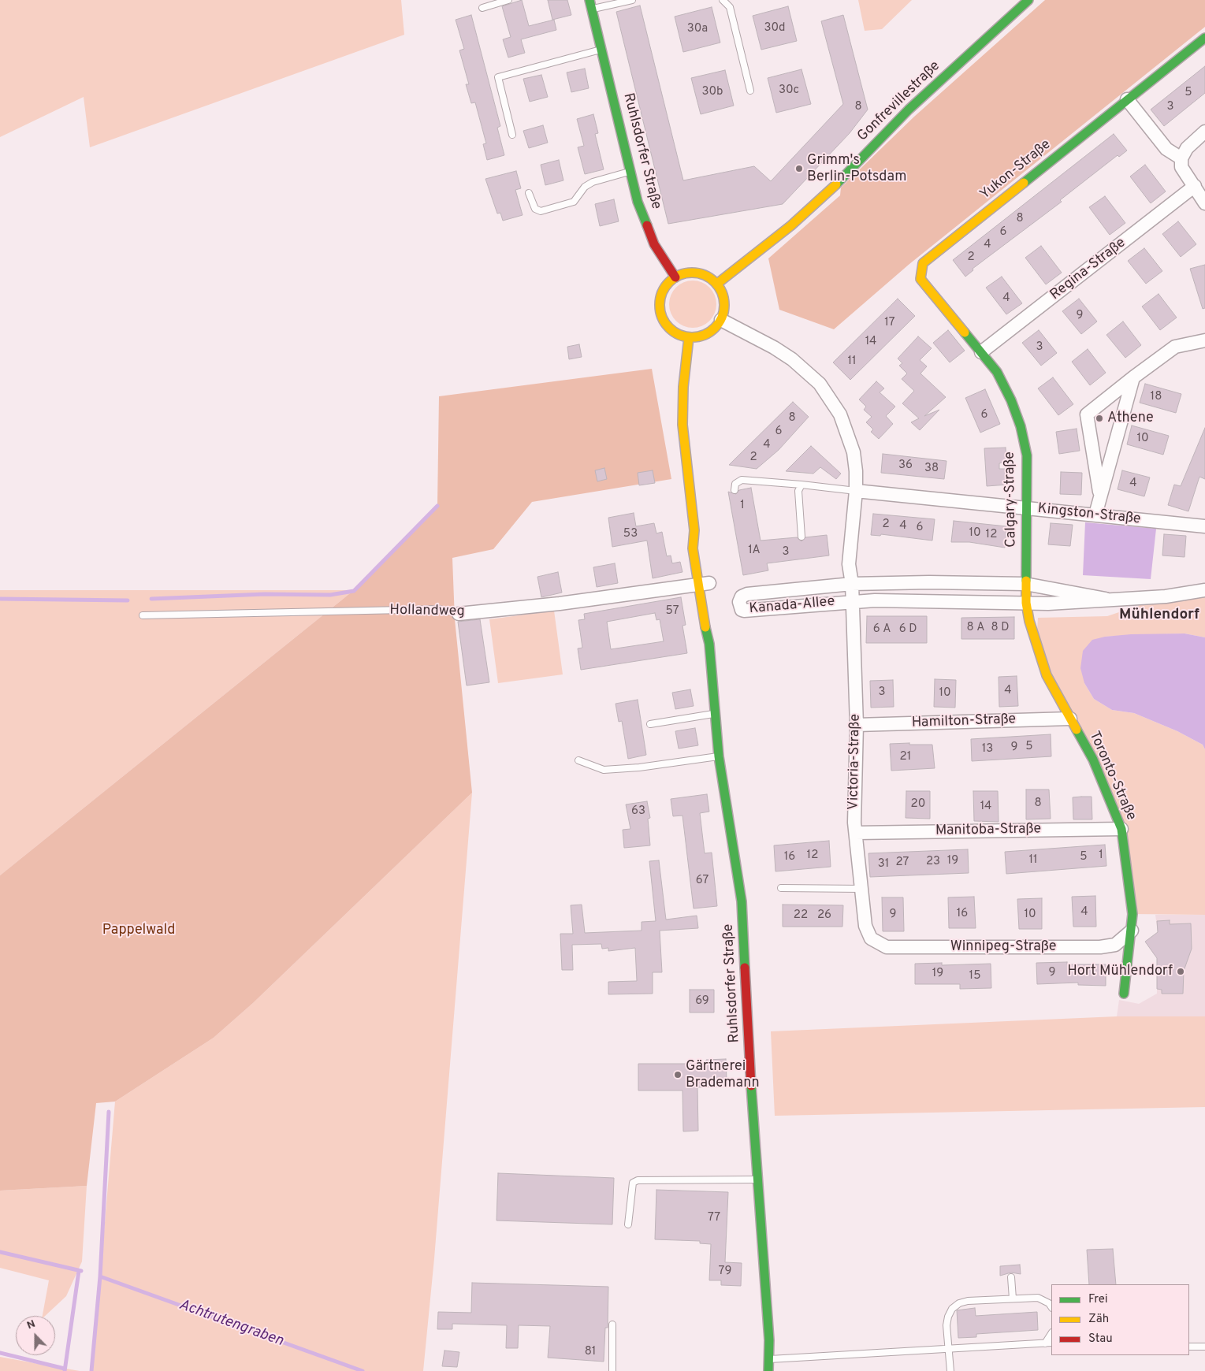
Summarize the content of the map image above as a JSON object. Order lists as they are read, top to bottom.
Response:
{
  "streets": {
    "main road": [
      "Gonfrevillestraße",
      "Ruhlsdorfer Straße",
      "Yukon-Straße",
      "Calgary-Straße",
      "Toronto-Straße"
    ],
    "street": [
      "Regina-Straße",
      "Kingston-Straße",
      "Kanada-Allee",
      "Hollandweg",
      "Hamilton-Straße",
      "Victoria-Straße",
      "Manitoba-Straße",
      "Winnipeg-Straße"
    ]
  },
  "crossings": [
    ["Gonfrevillestraße", "Ruhlsdorfer Straße"],
    ["Gonfrevillestraße", "Victoria-Straße"],
    ["Ruhlsdorfer Straße", "Hollandweg"],
    ["Ruhlsdorfer Straße", "Victoria-Straße"],
    ["Yukon-Straße", "Calgary-Straße"],
    ["Regina-Straße", "Calgary-Straße"],
    ["Calgary-Straße", "Kingston-Straße"],
    ["Calgary-Straße", "Kanada-Allee"],
    ["Calgary-Straße", "Toronto-Straße"],
    ["Kingston-Straße", "Victoria-Straße"],
    ["Kanada-Allee", "Victoria-Straße"],
    ["Kanada-Allee", "Toronto-Straße"],
    ["Hamilton-Straße", "Victoria-Straße"],
    ["Hamilton-Straße", "Toronto-Straße"],
    ["Victoria-Straße", "Manitoba-Straße"],
    ["Victoria-Straße", "Winnipeg-Straße"],
    ["Toronto-Straße", "Manitoba-Straße"],
    ["Toronto-Straße", "Winnipeg-Straße"]
  ],
  "districts": ["Mühlendorf"],
  "water": ["Achtrutengraben"],
  "parks": ["Pappelwald"],
  "places": [
    "Grimm's Berlin-Potsdam",
    "Athene",
    "Hort Mühlendorf",
    "Gärtnerei Brademann"
  ],
  "house_numbers": [
    "30d",
    "30a",
    "30c",
    "30b",
    "5",
    "8",
    "3",
    "8",
    "6",
    "4",
    "2",
    "4",
    "9",
    "17",
    "14",
    "3",
    "11",
    "18",
    "6",
    "8",
    "6",
    "10",
    "4",
    "2",
    "36",
    "38",
    "4",
    "1",
    "2",
    "4",
    "6",
    "10",
    "53",
    "12",
    "1A",
    "3",
    "57",
    "8 A",
    "8 D",
    "6 A",
    "6 D",
    "4",
    "3",
    "10",
    "5",
    "9",
    "13",
    "21",
    "8",
    "20",
    "14",
    "63",
    "12",
    "1",
    "16",
    "5",
    "11",
    "19",
    "23",
    "27",
    "31",
    "67",
    "4",
    "16",
    "9",
    "10",
    "22",
    "26",
    "9",
    "19",
    "15",
    "69",
    "77",
    "79",
    "81"
  ],
  "legend": ["Frei", "Zäh", "Stau"],
  "north": "top"
}
